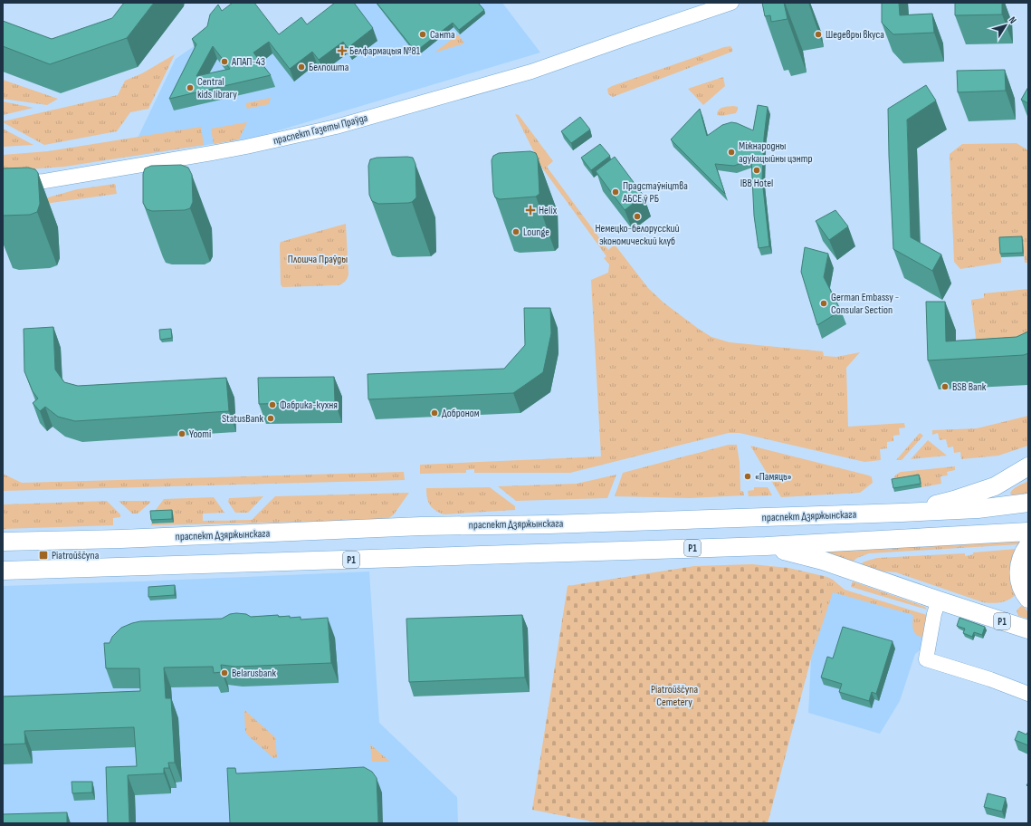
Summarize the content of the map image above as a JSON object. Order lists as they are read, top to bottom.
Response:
{
  "streets": {
    "main road": ["праспект Дзяржынскага", "Р1"],
    "street": ["праспект Газеты Праўда"]
  },
  "parks": ["Плошча Праўды", "Piatroŭščyna Cemetery"],
  "places": {
    "other": [
      "Санта",
      "Шедевры вкуса",
      "АПАП-43",
      "Белпошта",
      "Central kids library",
      "Міжнародны адукацыйны цэнтр",
      "IBB Hotel",
      "Прадстаўніцтва АБСЕ ў РБ",
      "Немецко-белорусский экономический клуб",
      "Lounge",
      "German Embassy - Consular Section",
      "BSB Bank",
      "Фабрика-кухня",
      "Доброном",
      "StatusBank",
      "Yoomi",
      "«Памяць»",
      "Belarusbank"
    ],
    "health": ["Белфармацыя №81", "Helix"],
    "transit": ["Piatroŭščyna"]
  },
  "north": "top right"
}
